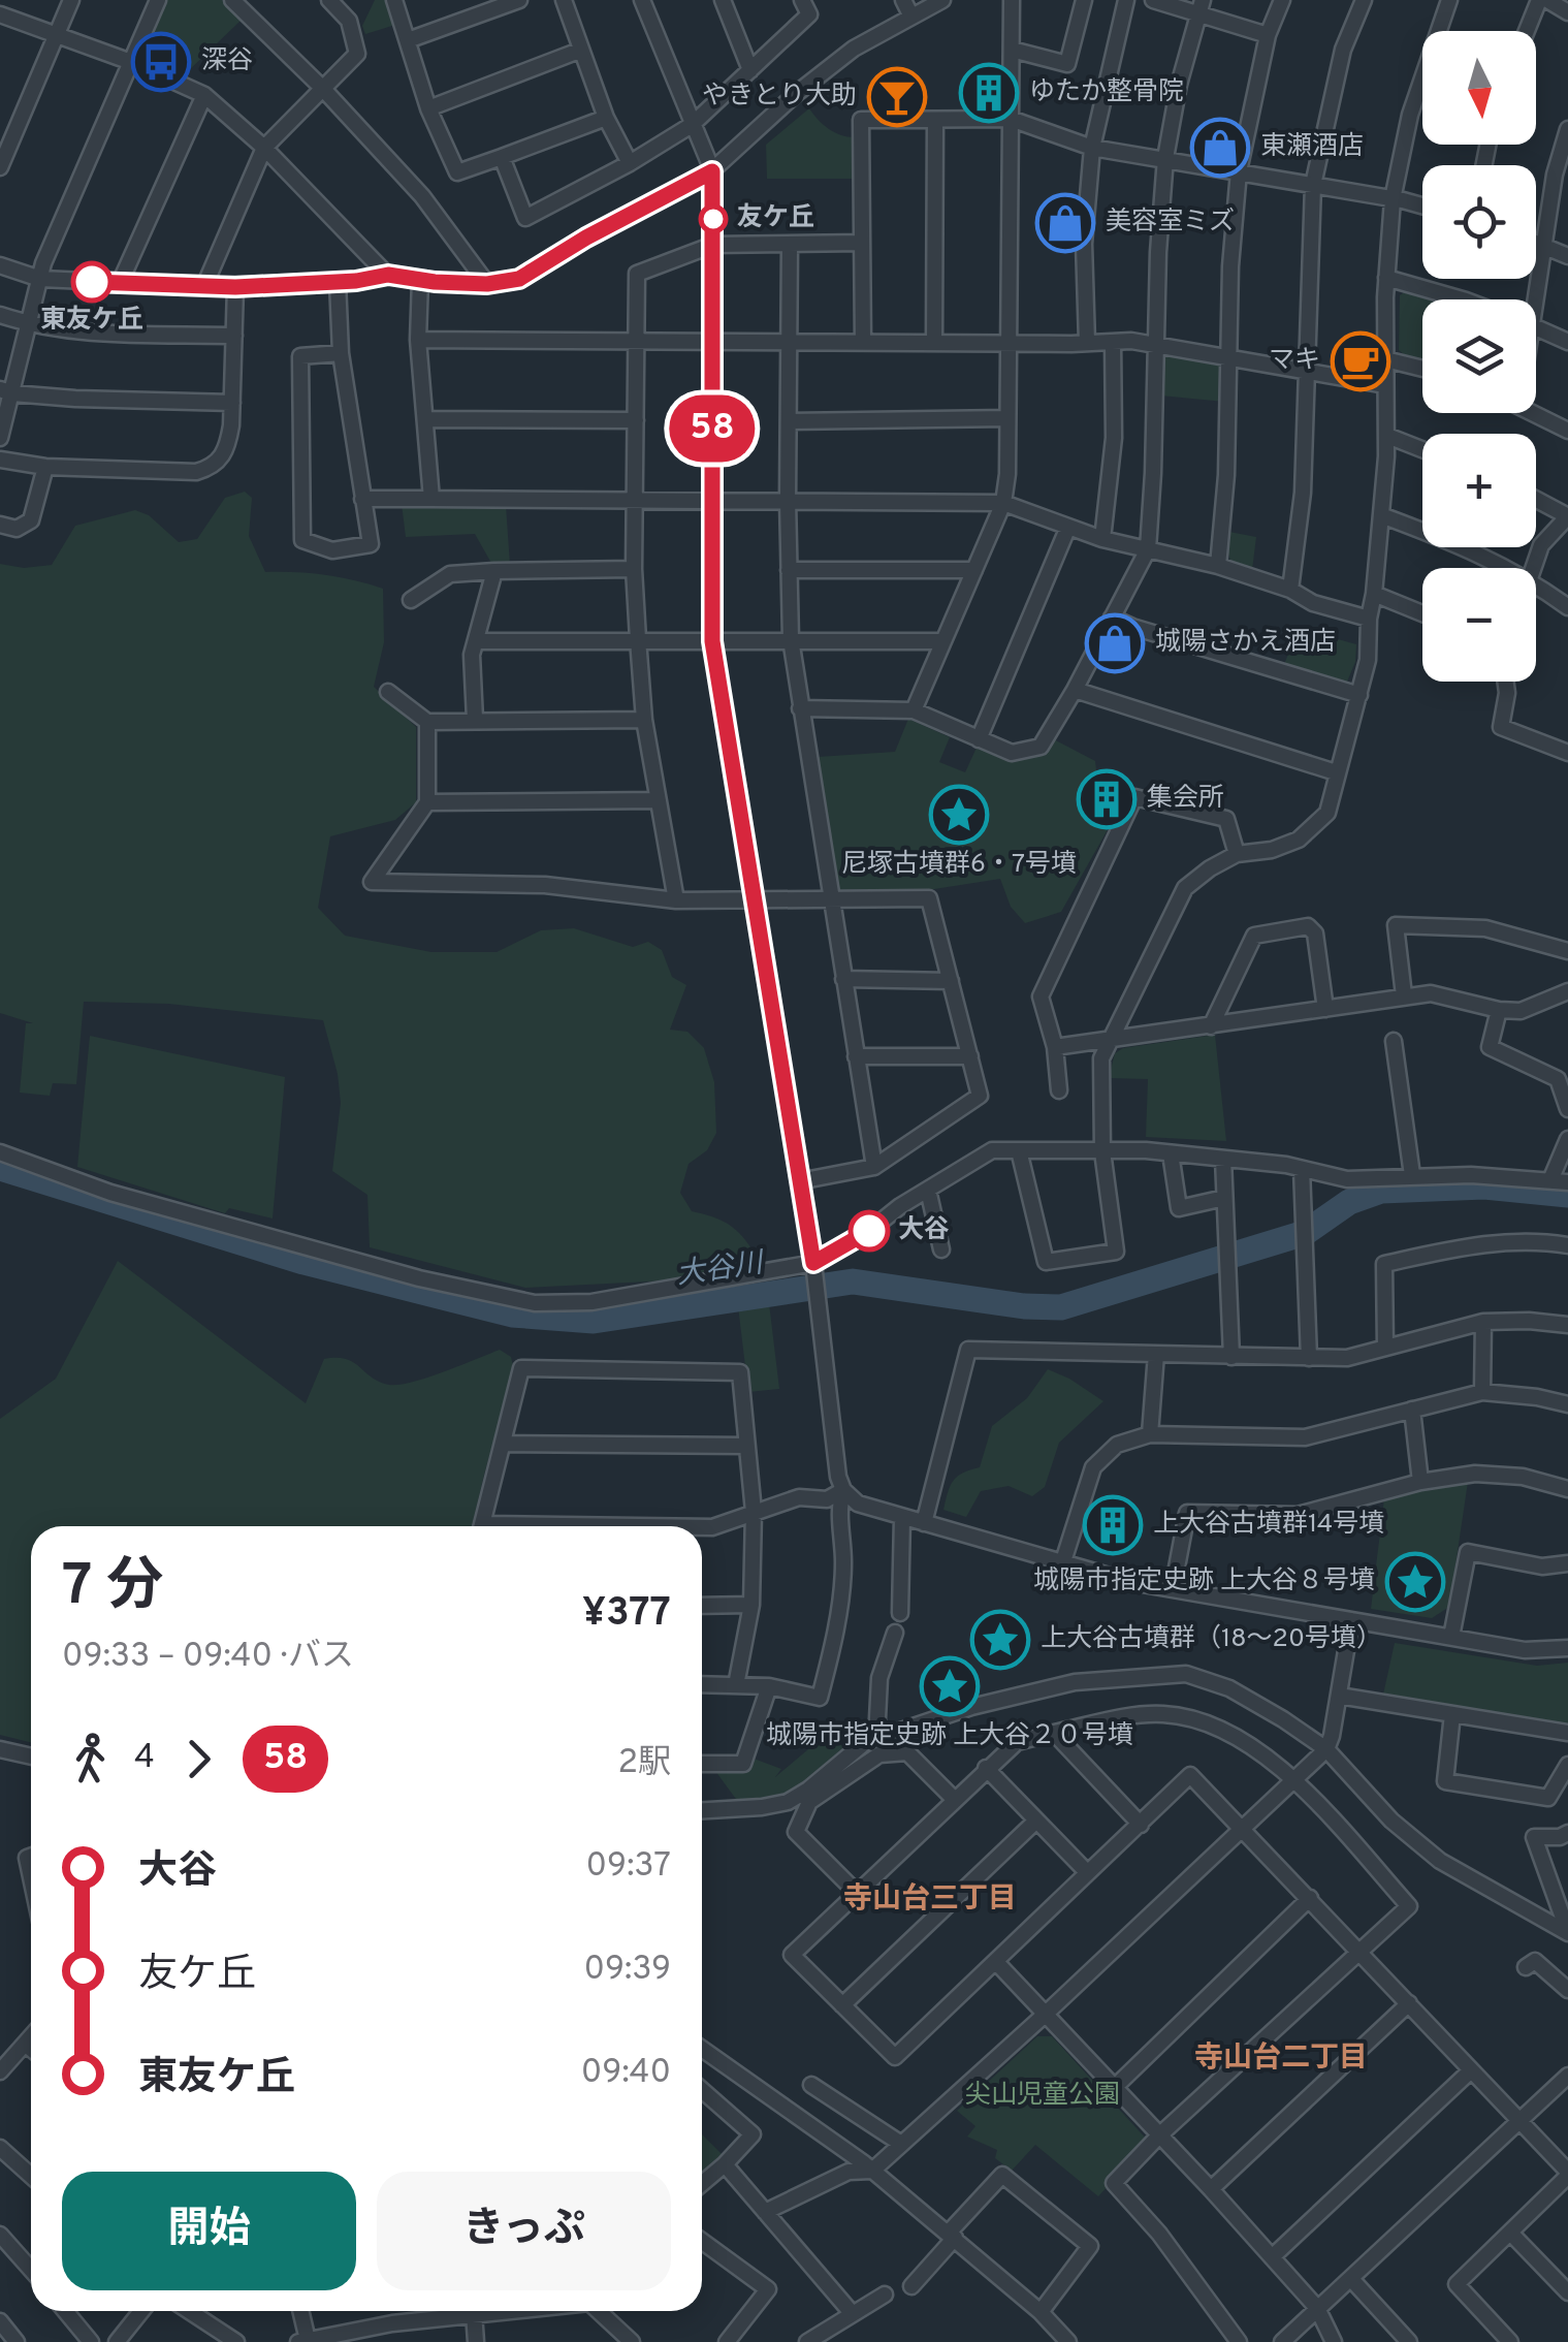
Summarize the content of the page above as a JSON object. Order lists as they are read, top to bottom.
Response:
{
  "districts": ["寺山台三丁目", "寺山台二丁目"],
  "water": ["大谷川"],
  "parks": ["尖山児童公園"],
  "places": {
    "bus stop": ["深谷"],
    "building": ["ゆたか整骨院", "集会所", "上大谷古墳群14号墳"],
    "bar": ["やきとり大助"],
    "shop": ["東瀬酒店", "美容室ミズ", "城陽さかえ酒店"],
    "other": ["友ケ丘", "東友ケ丘", "大谷"],
    "cafe": ["マキ"],
    "place": [
      "尼塚古墳群6・7号墳",
      "城陽市指定史跡 上大谷８号墳",
      "上大谷古墳群（18～20号墳）",
      "城陽市指定史跡 上大谷２０号墳"
    ]
  },
  "lines": ["bus line 58"],
  "north": "bottom",
  "page": {
    "on_map": "58",
    "map_buttons": ["+", "−"],
    "heading": ["7 分", "09:33 – 09:40 · バス", "¥377"],
    "legs": ["4", "58", "2駅"],
    "list": [
      {
        "name": "大谷",
        "value": "09:37"
      },
      {
        "name": "友ケ丘",
        "value": "09:39"
      },
      {
        "name": "東友ケ丘",
        "value": "09:40"
      }
    ],
    "buttons": ["開始", "きっぷ"]
  }
}
